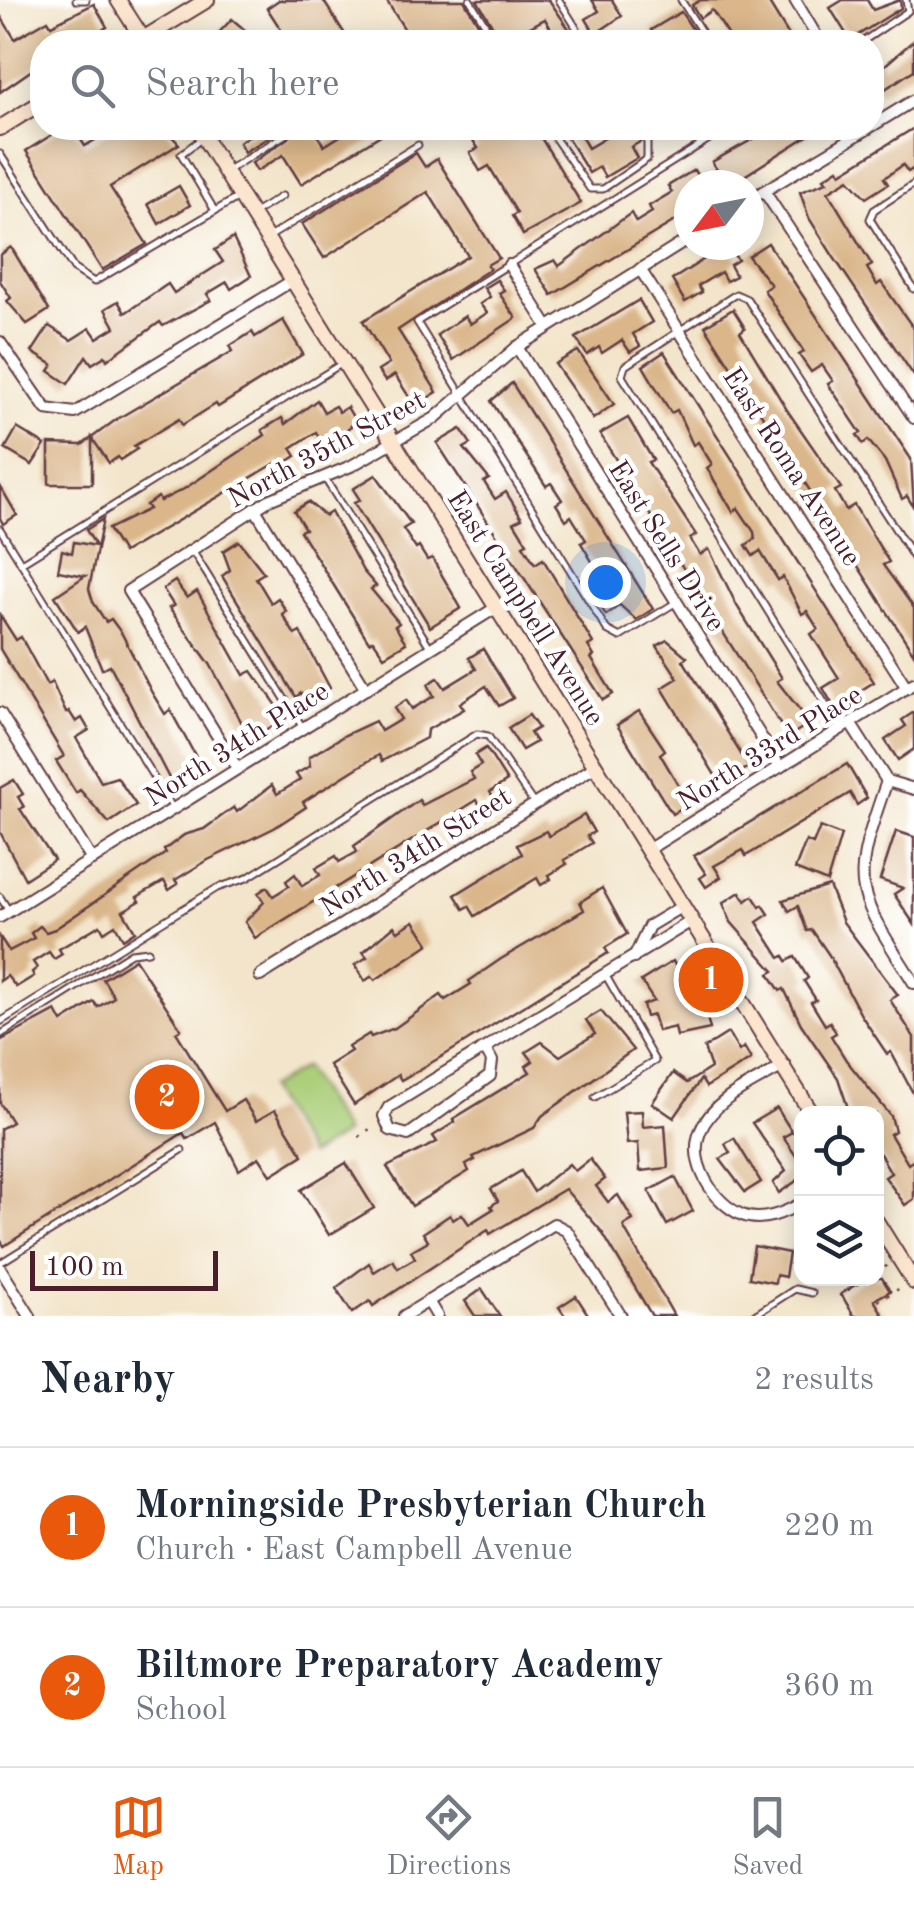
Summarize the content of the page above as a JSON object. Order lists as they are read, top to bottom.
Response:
{
  "streets": {
    "street": [
      "North 35th Street",
      "East Roma Avenue",
      "East Sells Drive",
      "East Campbell Avenue",
      "North 34th Place",
      "North 33rd Place",
      "North 34th Street"
    ]
  },
  "crossings": [
    ["North 35th Street", "East Roma Avenue"],
    ["North 35th Street", "East Sells Drive"],
    ["North 35th Street", "East Campbell Avenue"],
    ["North 35th Street", "North 34th Place"],
    ["East Roma Avenue", "North 33rd Place"],
    ["East Sells Drive", "North 33rd Place"],
    ["East Campbell Avenue", "North 34th Place"],
    ["East Campbell Avenue", "North 33rd Place"],
    ["East Campbell Avenue", "North 34th Street"]
  ],
  "scale_bar": "100 m",
  "north": "bottom left",
  "page": {
    "search": "Search here",
    "pins": ["1", "2"],
    "scale": "100 m",
    "heading": ["Nearby", "2 results"],
    "list": [
      {
        "mark": "1",
        "name": "Morningside Presbyterian Church",
        "note": "Church · East Campbell Avenue",
        "value": "220 m"
      },
      {
        "mark": "2",
        "name": "Biltmore Preparatory Academy",
        "note": "School",
        "value": "360 m"
      }
    ],
    "nav": ["Map", "Directions", "Saved"]
  }
}
